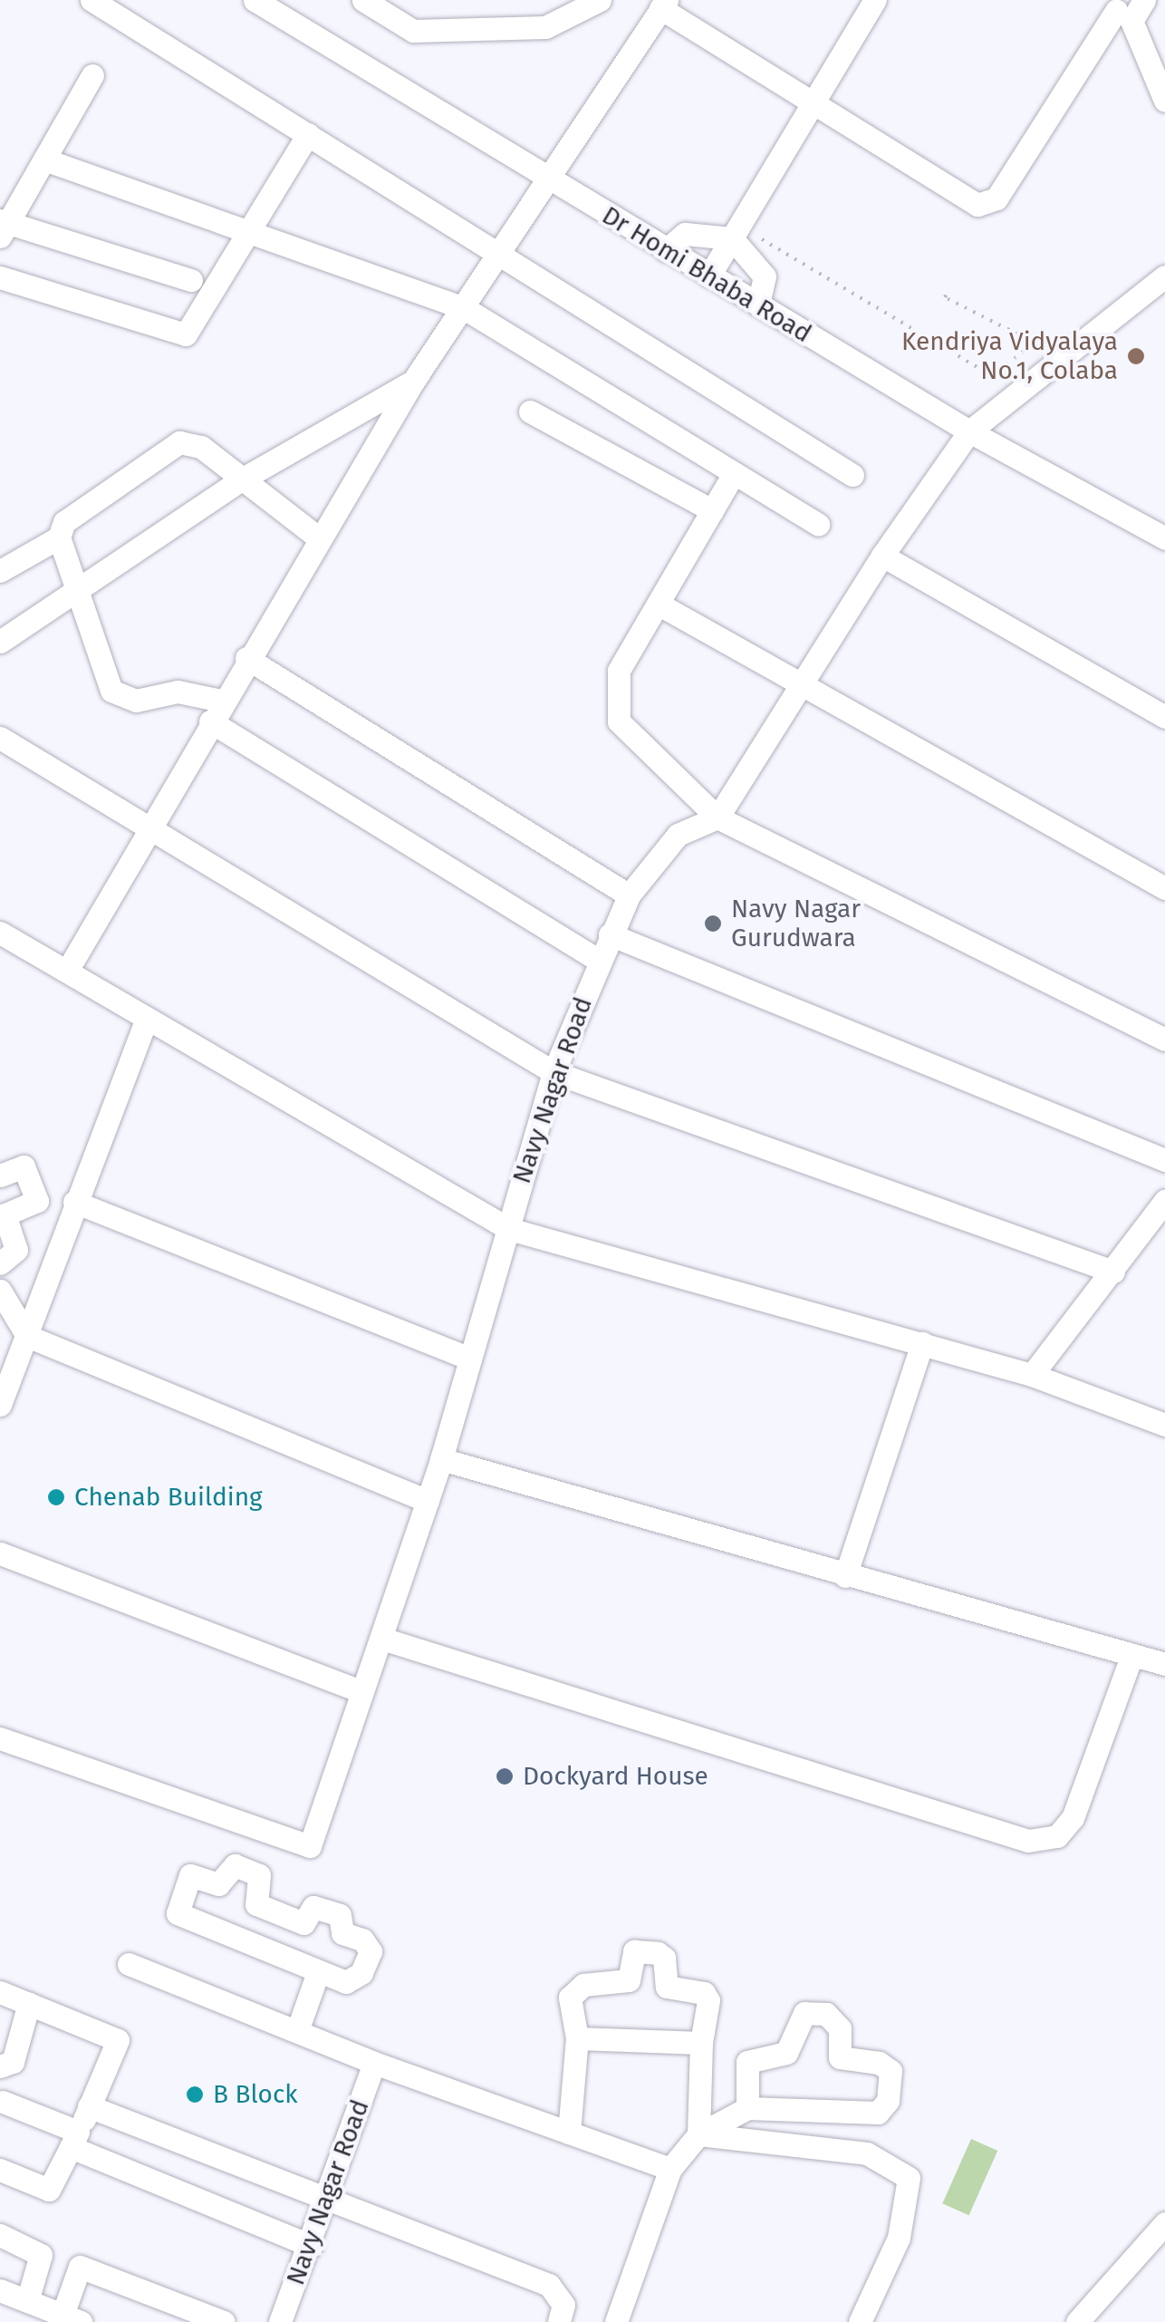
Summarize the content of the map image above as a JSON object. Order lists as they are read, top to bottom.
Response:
{
  "streets": {
    "street": ["Dr Homi Bhaba Road", "Navy Nagar Road"]
  },
  "places": [
    "Kendriya Vidyalaya No.1, Colaba",
    "Navy Nagar Gurudwara",
    "Chenab Building",
    "Dockyard House",
    "B Block"
  ]
}
